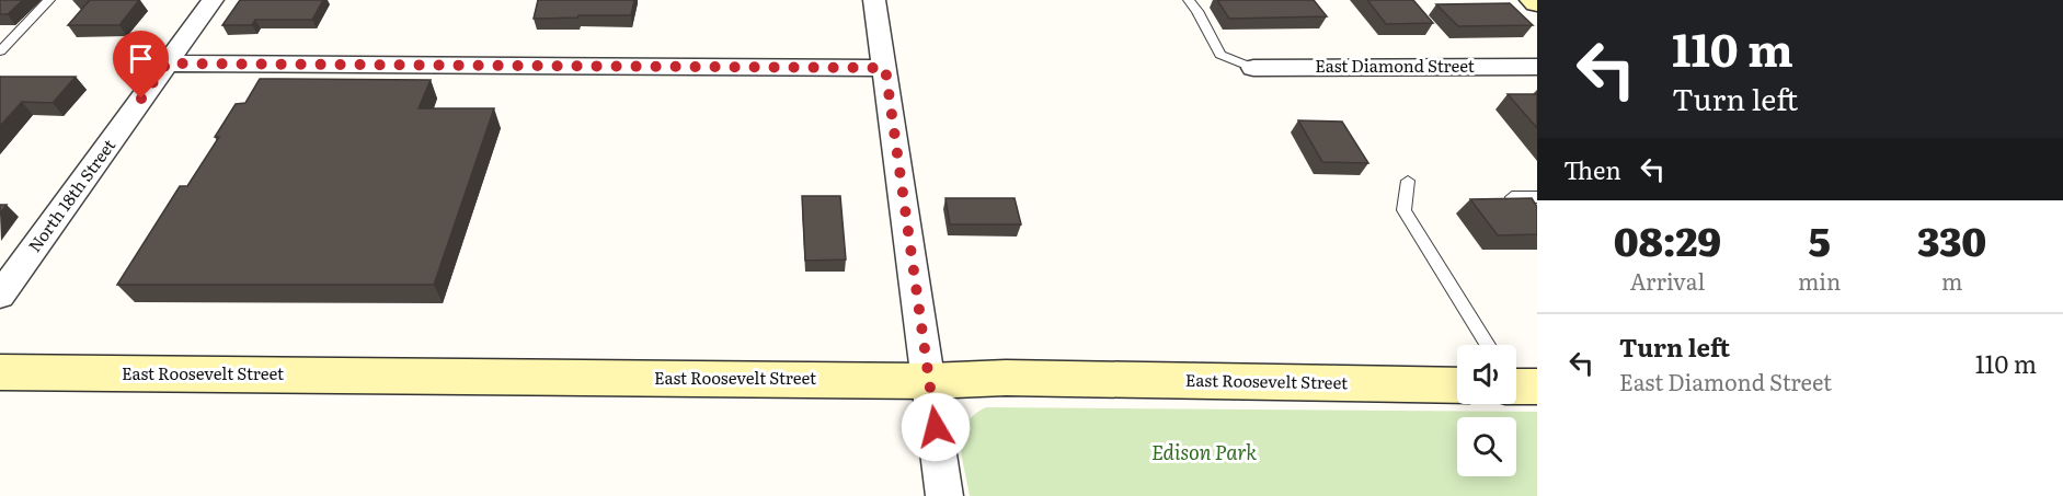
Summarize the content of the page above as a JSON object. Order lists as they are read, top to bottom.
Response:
{
  "streets": {
    "street": ["East Diamond Street", "North 18th Street", "East Roosevelt Street"]
  },
  "parks": ["Edison Park"],
  "page": {
    "turn": ["110 m", "Turn left"],
    "then": "Then",
    "eta": [
      "08:29",
      "Arrival",
      "5",
      "min",
      "330",
      "m"
    ],
    "list": [
      {
        "name": "Turn left",
        "note": "East Diamond Street",
        "value": "110 m"
      }
    ]
  }
}
